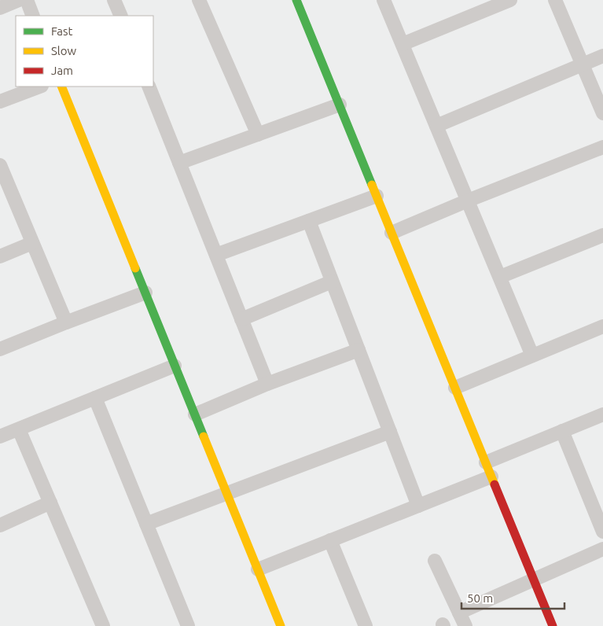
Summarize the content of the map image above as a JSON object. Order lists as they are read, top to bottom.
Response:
{
  "legend": ["Fast", "Slow", "Jam"],
  "scale_bar": "50 m"
}
